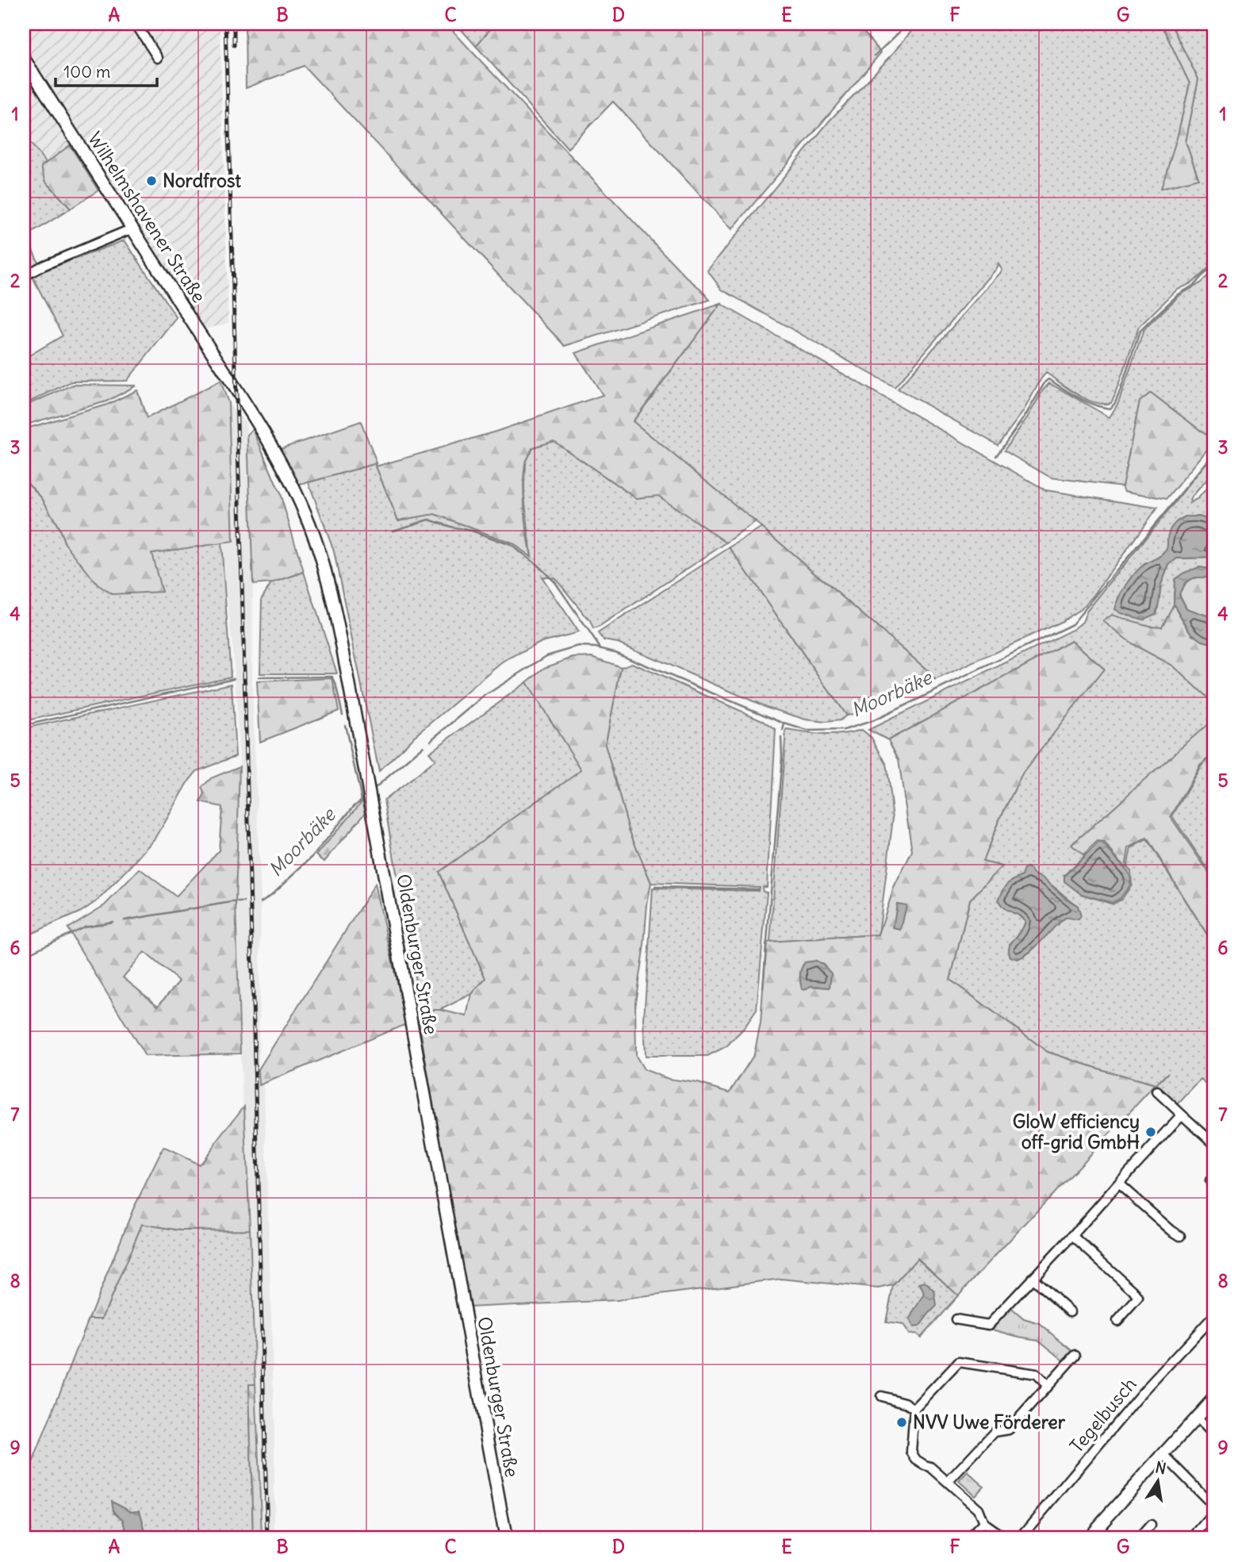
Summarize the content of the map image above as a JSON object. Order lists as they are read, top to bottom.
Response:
{
  "streets": {
    "street": ["Wilhelmshavener Straße", "Oldenburger Straße", "Tegelbusch"]
  },
  "crossings": [
    ["Wilhelmshavener Straße", "Oldenburger Straße"]
  ],
  "water": ["Moorbäke"],
  "places": ["Nordfrost", "GloW efficiency off-grid GmbH", "NVV Uwe Förderer"],
  "scale_bar": "100 m",
  "north": "top",
  "grid": {
    "columns": [
      "A",
      "B",
      "C",
      "D",
      "E",
      "F",
      "G"
    ],
    "rows": [
      "1",
      "2",
      "3",
      "4",
      "5",
      "6",
      "7",
      "8",
      "9"
    ]
  }
}
